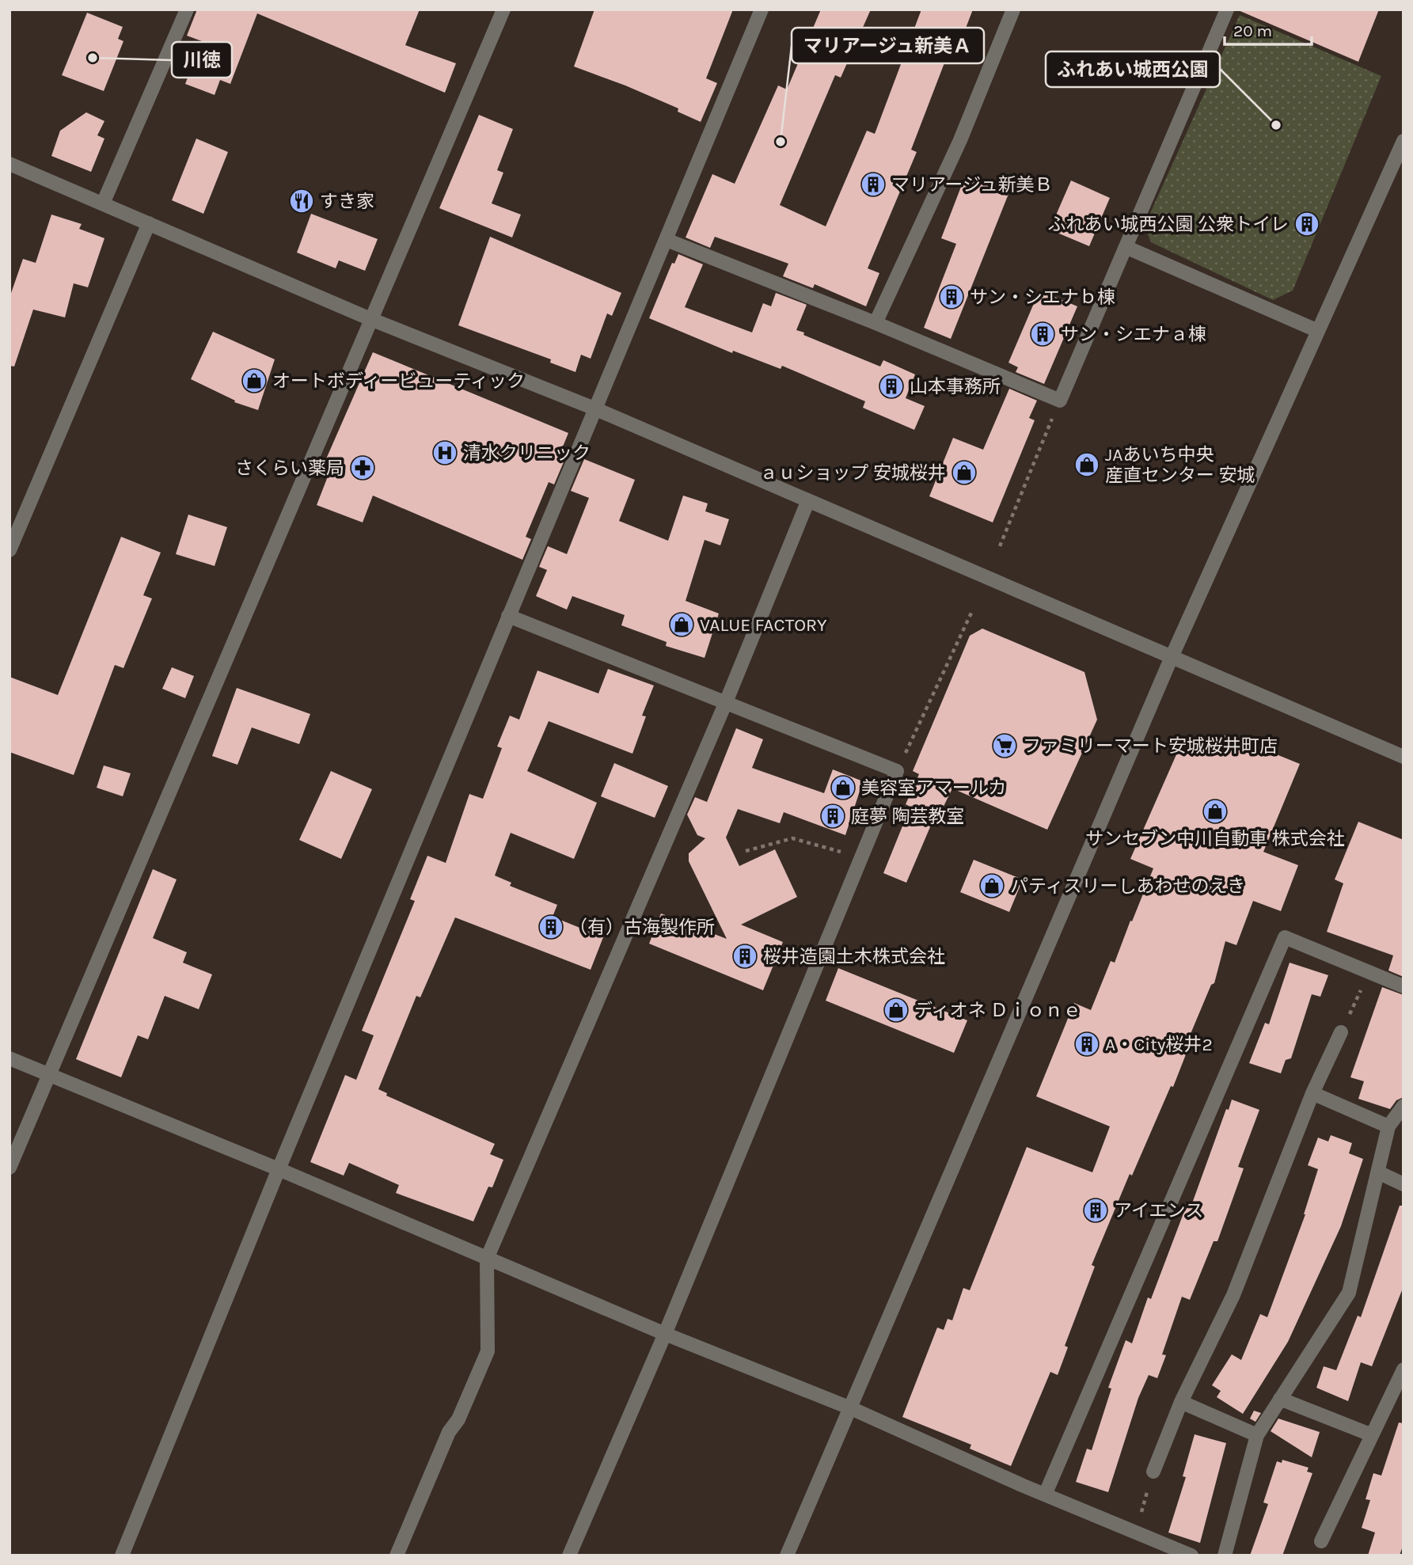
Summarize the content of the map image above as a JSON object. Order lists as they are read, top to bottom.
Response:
{
  "places": {
    "other": ["川徳", "ふれあい城西公園", "マリアージュ新美Ａ"],
    "building": [
      "マリアージュ新美Ｂ",
      "ふれあい城西公園 公衆トイレ",
      "サン・シエナｂ棟",
      "サン・シエナａ棟",
      "山本事務所",
      "庭夢 陶芸教室",
      "（有）古海製作所",
      "桜井造園土木株式会社",
      "A・City桜井2",
      "アイエンス"
    ],
    "restaurant": ["すき家"],
    "shop": [
      "オートボディービューティック",
      "JAあいち中央 産直センター 安城",
      "ａｕショップ 安城桜井",
      "VALUE FACTORY",
      "美容室アマールカ",
      "サンセブン中川自動車 株式会社",
      "パティスリーしあわせのえき",
      "ディオネ Ｄｉｏｎｅ"
    ],
    "hospital": ["清水クリニック"],
    "pharmacy": ["さくらい薬局"],
    "supermarket": ["ファミリーマート安城桜井町店"]
  },
  "scale_bar": "20 m"
}
